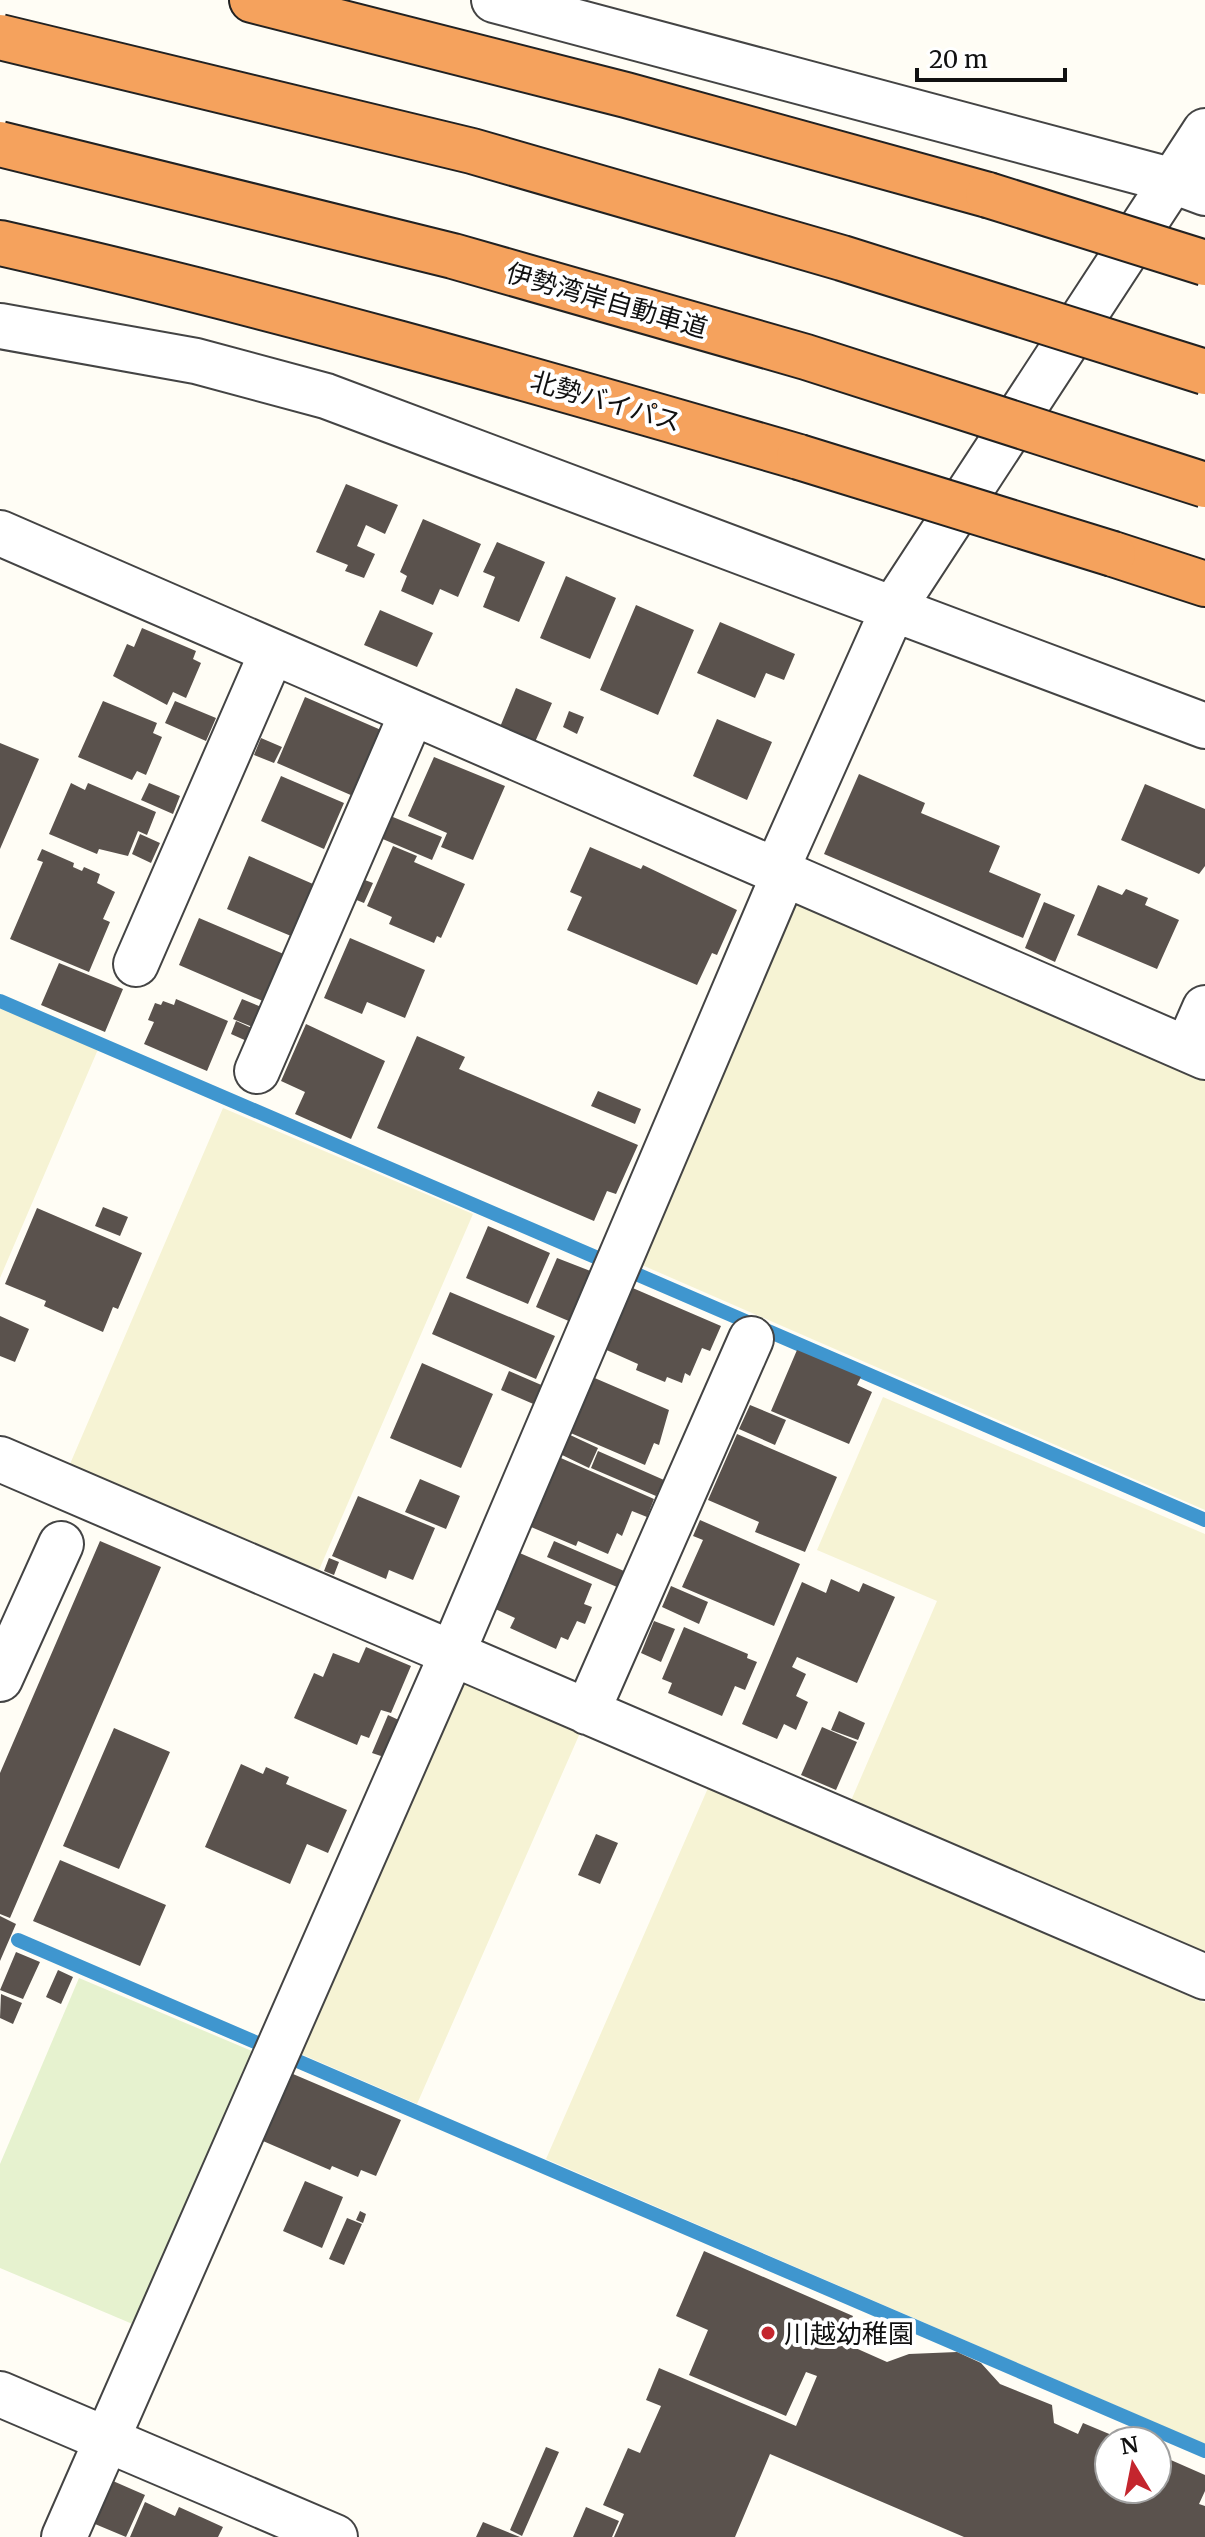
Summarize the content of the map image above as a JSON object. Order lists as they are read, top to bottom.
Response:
{
  "streets": {
    "highway": ["伊勢湾岸自動車道", "北勢バイパス"]
  },
  "places": ["川越幼稚園"],
  "scale_bar": "20 m",
  "north": "top"
}
